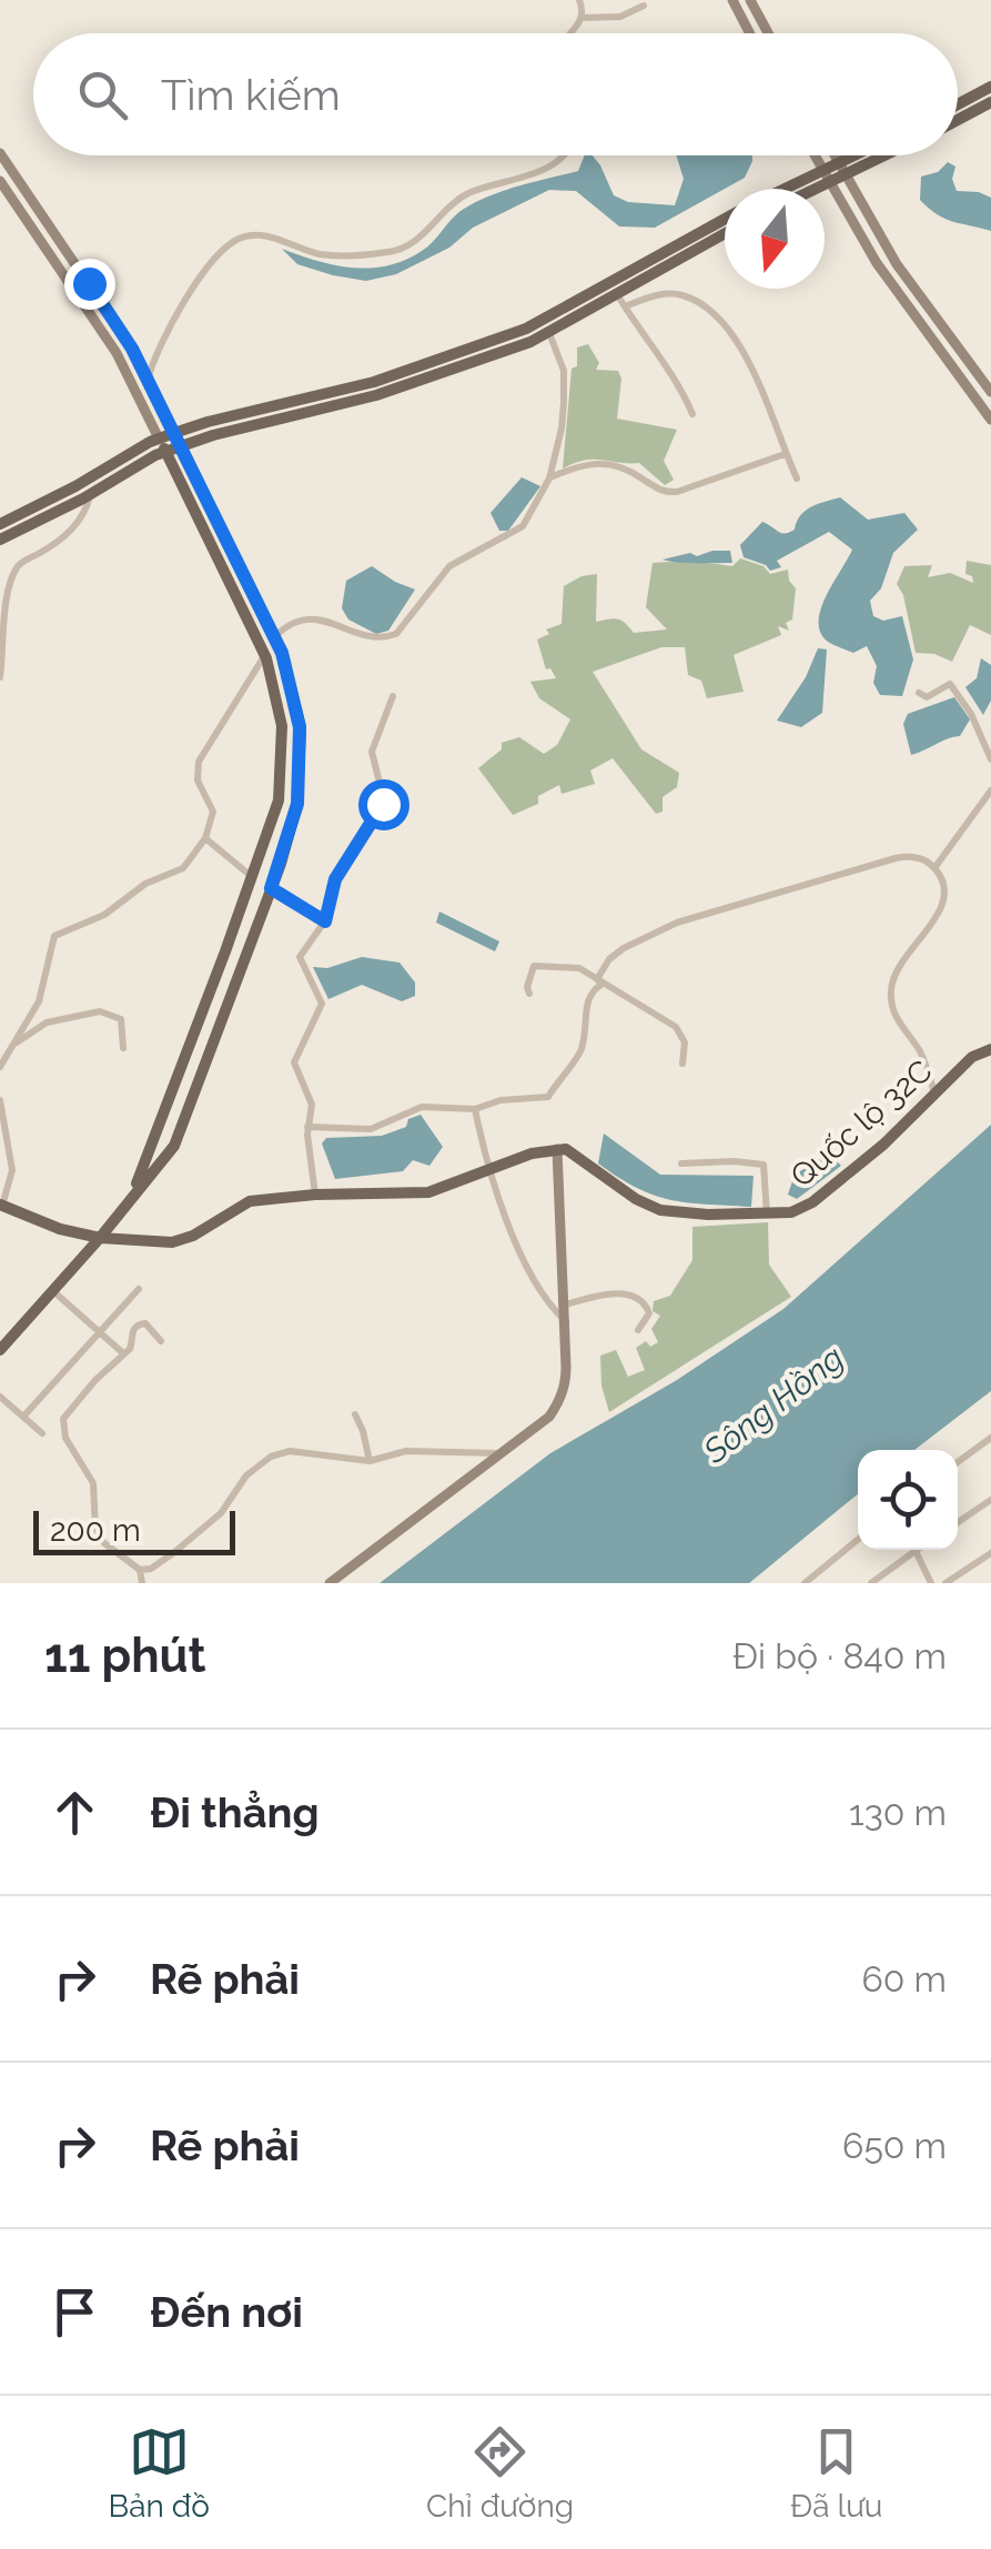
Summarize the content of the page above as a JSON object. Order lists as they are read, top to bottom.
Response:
{
  "streets": {
    "main road": ["Quốc lộ 32C"]
  },
  "water": ["Sông Hồng"],
  "scale_bar": "200 m",
  "north": "bottom",
  "page": {
    "search": "Tìm kiếm",
    "scale": "200 m",
    "heading": ["11 phút", "Đi bộ · 840 m"],
    "list": [
      ["Đi thẳng", "130 m"],
      ["Rẽ phải", "60 m"],
      ["Rẽ phải", "650 m"],
      "Đến nơi"
    ],
    "nav": ["Bản đồ", "Chỉ đường", "Đã lưu"]
  }
}
